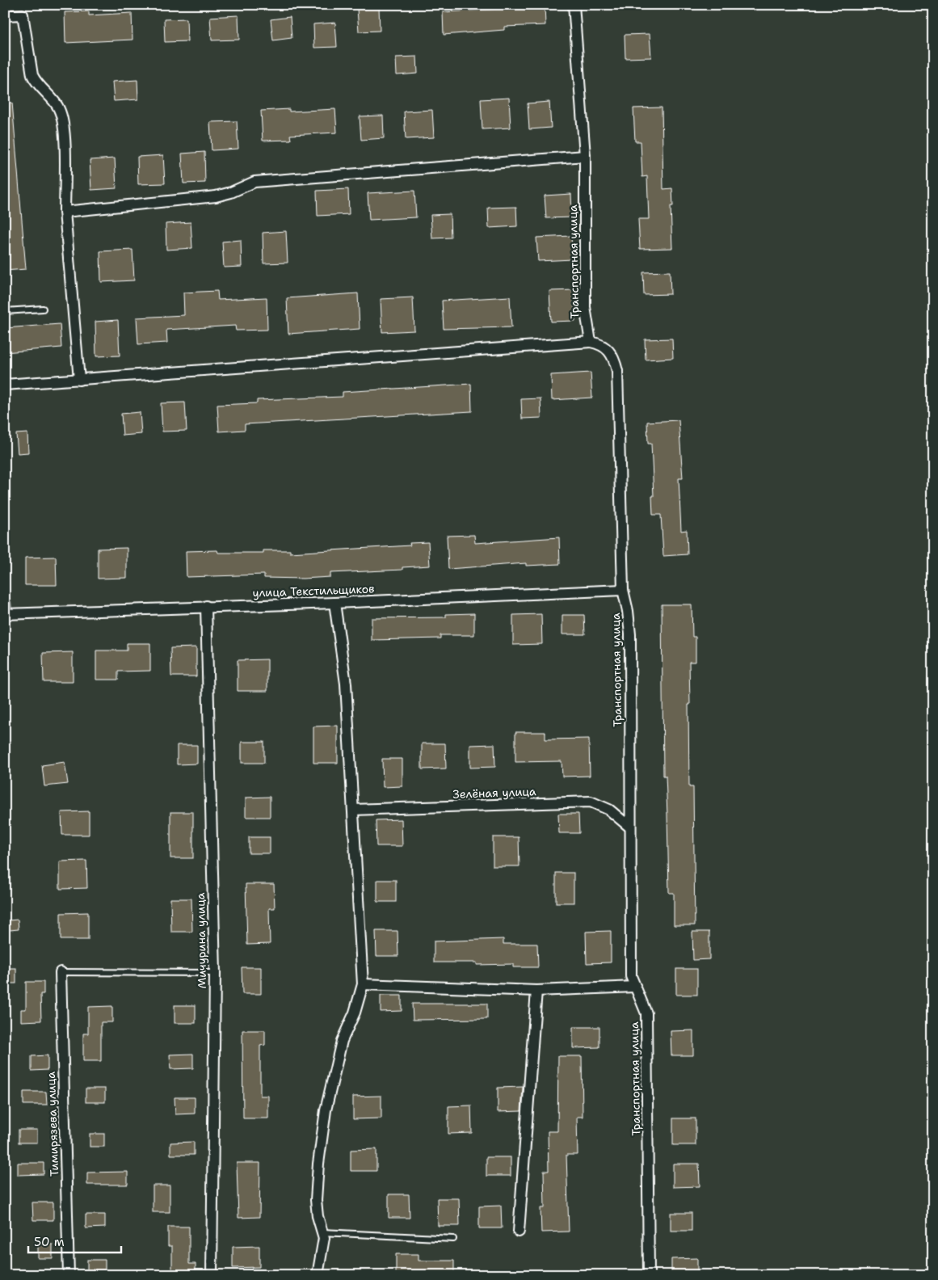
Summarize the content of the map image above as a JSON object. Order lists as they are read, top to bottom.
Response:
{
  "streets": {
    "street": [
      "Транспортная улица",
      "улица Текстильщиков",
      "Зелёная улица",
      "Мичурина улица",
      "Тимирязева улица"
    ]
  },
  "crossings": [
    ["Транспортная улица", "улица Текстильщиков"],
    ["Транспортная улица", "Зелёная улица"],
    ["улица Текстильщиков", "Мичурина улица"]
  ],
  "scale_bar": "50 m"
}
